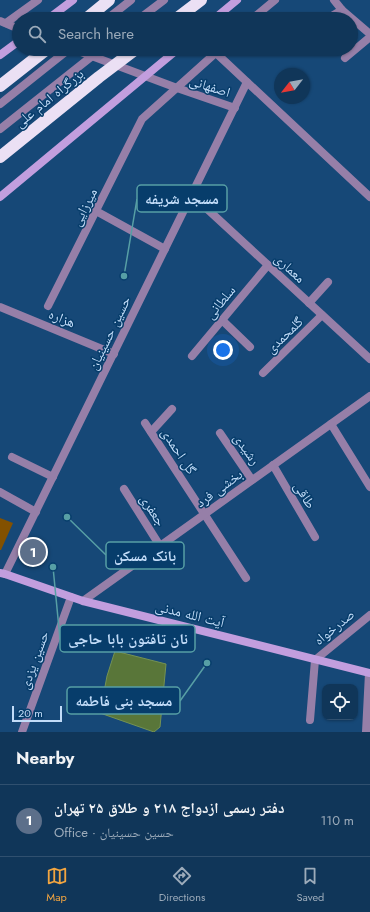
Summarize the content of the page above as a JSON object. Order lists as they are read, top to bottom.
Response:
{
  "streets": {
    "highway": ["بزرگراه امام علی"],
    "main road": ["آیت الله مدنی"],
    "street": [
      "اصفهانی",
      "میرزایی",
      "معماری",
      "سلطانی",
      "هزاره",
      "حسین حسینیان",
      "گلمحمدی",
      "رشیدی",
      "گل احمدی",
      "بخشی فرد",
      "طاقی",
      "جعفری",
      "صدرخواه",
      "حسین یزدی"
    ]
  },
  "crossings": [
    ["اصفهانی", "میرزایی"],
    ["اصفهانی", "حسین حسینیان"],
    ["معماری", "سلطانی"],
    ["معماری", "حسین حسینیان"],
    ["معماری", "گلمحمدی"],
    ["هزاره", "حسین حسینیان"],
    ["حسین حسینیان", "آیت الله مدنی"],
    ["رشیدی", "بخشی فرد"],
    ["گل احمدی", "بخشی فرد"],
    ["بخشی فرد", "طاقی"],
    ["بخشی فرد", "جعفری"],
    ["بخشی فرد", "آیت الله مدنی"],
    ["آیت الله مدنی", "صدرخواه"],
    ["آیت الله مدنی", "حسین یزدی"]
  ],
  "places": [
    "مسجد شریفه",
    "بانک مسکن",
    "نان تافتون بابا حاجی",
    "مسجد بنی فاطمه"
  ],
  "scale_bar": "20 m",
  "north": "bottom left",
  "page": {
    "search": "Search here",
    "pins": "1",
    "scale": "20 m",
    "heading": "Nearby",
    "list": [
      {
        "mark": "1",
        "name": "دفتر رسمی ازدواج ۲۱۸ و طلاق ۲۵ تهران",
        "note": "Office · حسین حسینیان",
        "value": "110 m"
      }
    ],
    "nav": ["Map", "Directions", "Saved"]
  }
}
